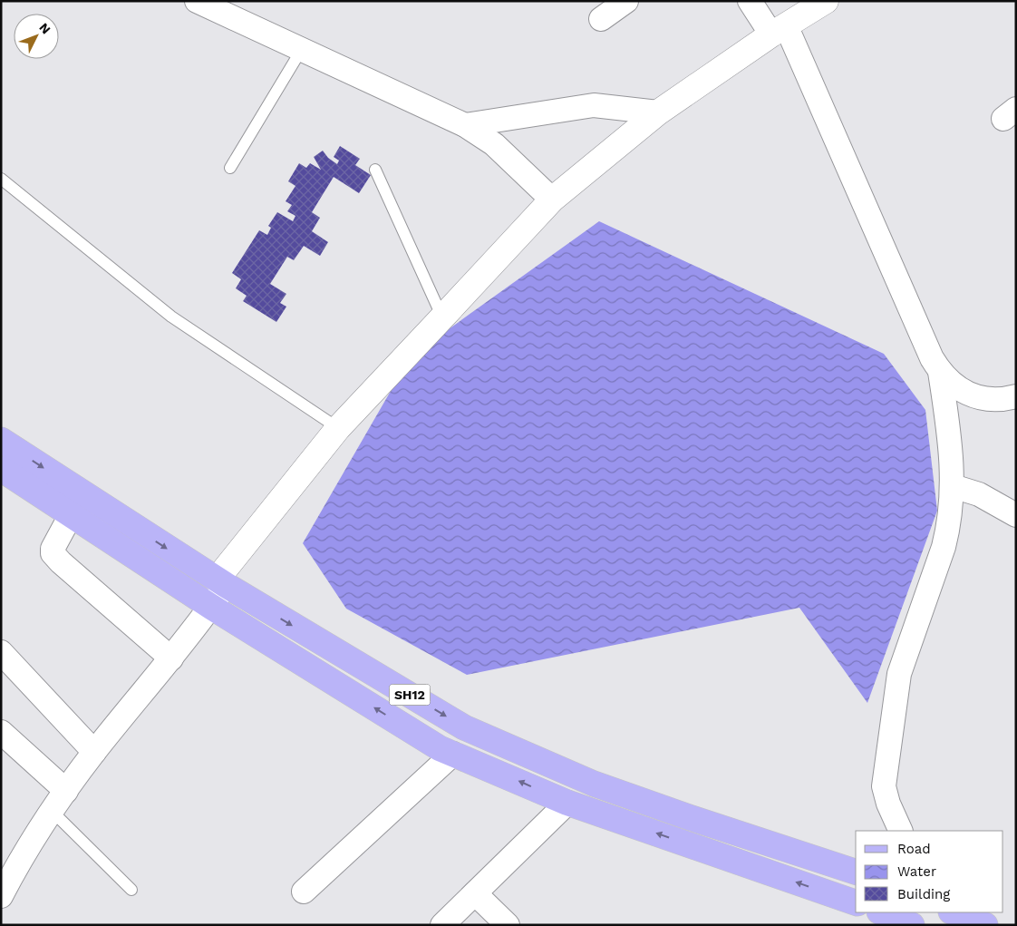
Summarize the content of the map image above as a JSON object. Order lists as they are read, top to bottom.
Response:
{
  "streets": {
    "main road": ["SH12"]
  },
  "legend": ["Road", "Water", "Building"],
  "north": "top right"
}
